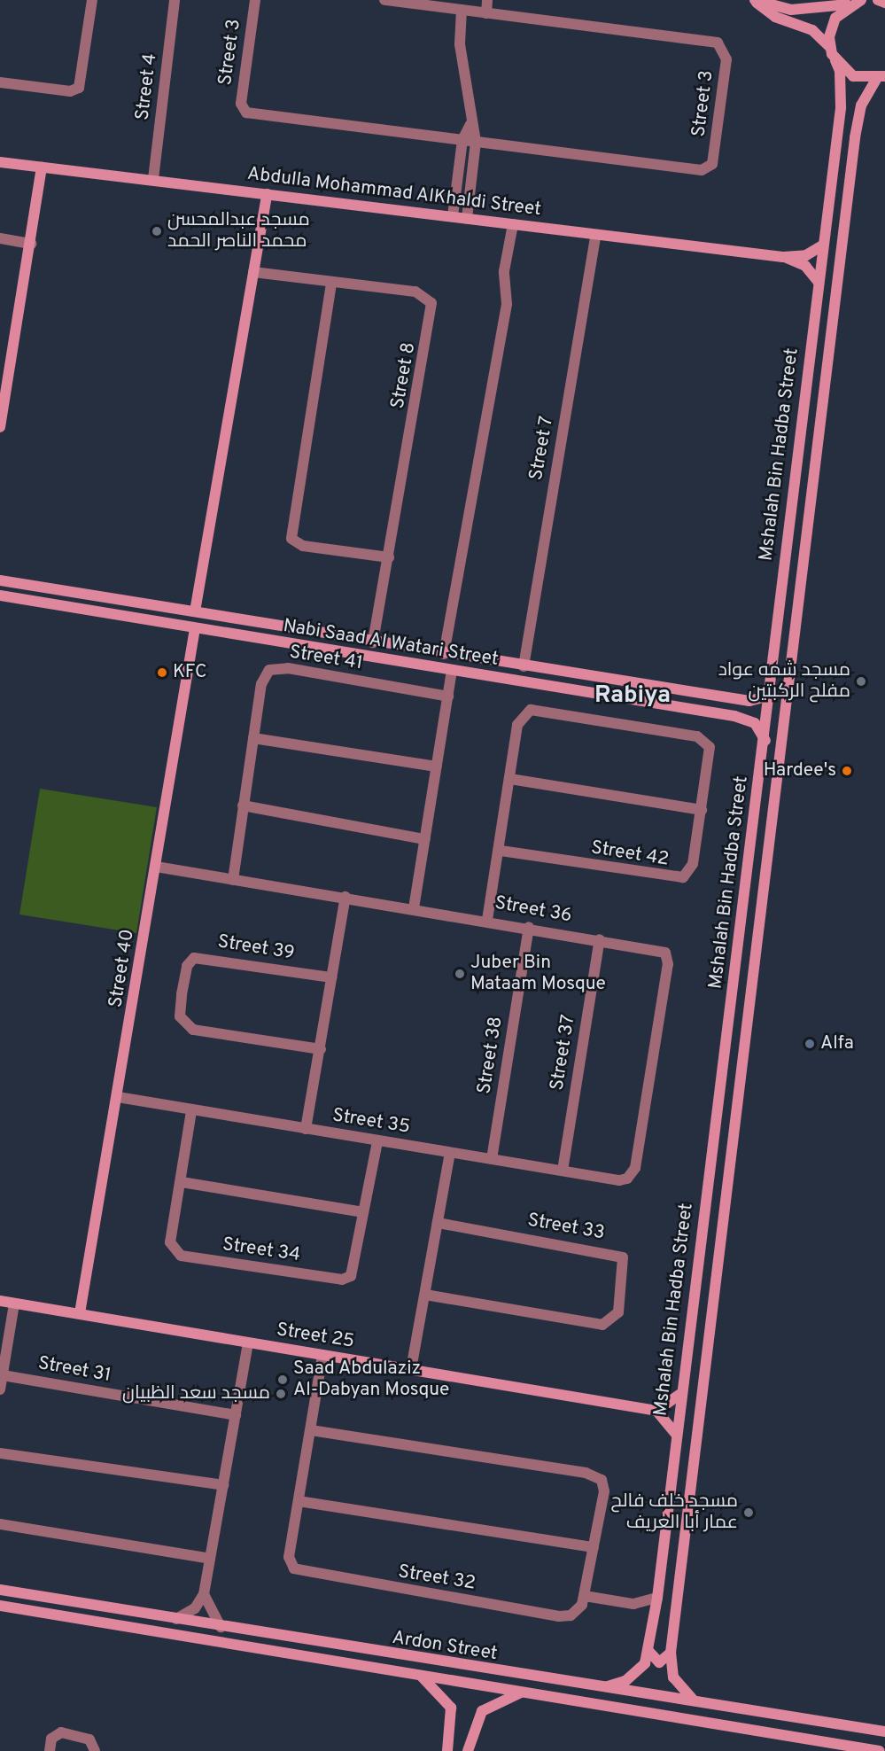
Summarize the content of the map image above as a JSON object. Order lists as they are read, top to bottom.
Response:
{
  "streets": {
    "street": [
      "Street 3",
      "Street 4",
      "Abdulla Mohammad AlKhaldi Street",
      "Street 8",
      "Street 7",
      "Mshalah Bin Hadba Street",
      "Nabi Saad Al Watari Street",
      "Street 41",
      "Street 42",
      "Street 36",
      "Street 39",
      "Street 40",
      "Street 37",
      "Street 38",
      "Street 35",
      "Street 33",
      "Street 34",
      "Street 25",
      "Street 31",
      "Street 32",
      "Ardon Street"
    ]
  },
  "crossings": [
    ["Street 4", "Abdulla Mohammad AlKhaldi Street"],
    ["Abdulla Mohammad AlKhaldi Street", "Street 7"],
    ["Abdulla Mohammad AlKhaldi Street", "Mshalah Bin Hadba Street"],
    ["Street 8", "Nabi Saad Al Watari Street"],
    ["Street 7", "Nabi Saad Al Watari Street"],
    ["Mshalah Bin Hadba Street", "Nabi Saad Al Watari Street"],
    ["Mshalah Bin Hadba Street", "Ardon Street"],
    ["Nabi Saad Al Watari Street", "Street 40"],
    ["Street 41", "Street 36"],
    ["Street 42", "Street 36"],
    ["Street 36", "Street 40"],
    ["Street 36", "Street 37"],
    ["Street 36", "Street 38"],
    ["Street 36", "Street 35"],
    ["Street 40", "Street 35"],
    ["Street 40", "Street 25"],
    ["Street 37", "Street 35"],
    ["Street 38", "Street 35"],
    ["Street 35", "Street 34"],
    ["Street 25", "Street 32"]
  ],
  "districts": ["Rabiya"],
  "places": [
    "مسجد عبدالمحسن محمد الناصر الحمد",
    "KFC",
    "مسجد شمه عواد مفلح الركبتين",
    "Hardee's",
    "Juber Bin Mataam Mosque",
    "Alfa",
    "Saad Abdulaziz Al-Dabyan Mosque",
    "مسجد سعد الظبيان",
    "مسجد خلف فالح عمار أبا العريف"
  ]
}
